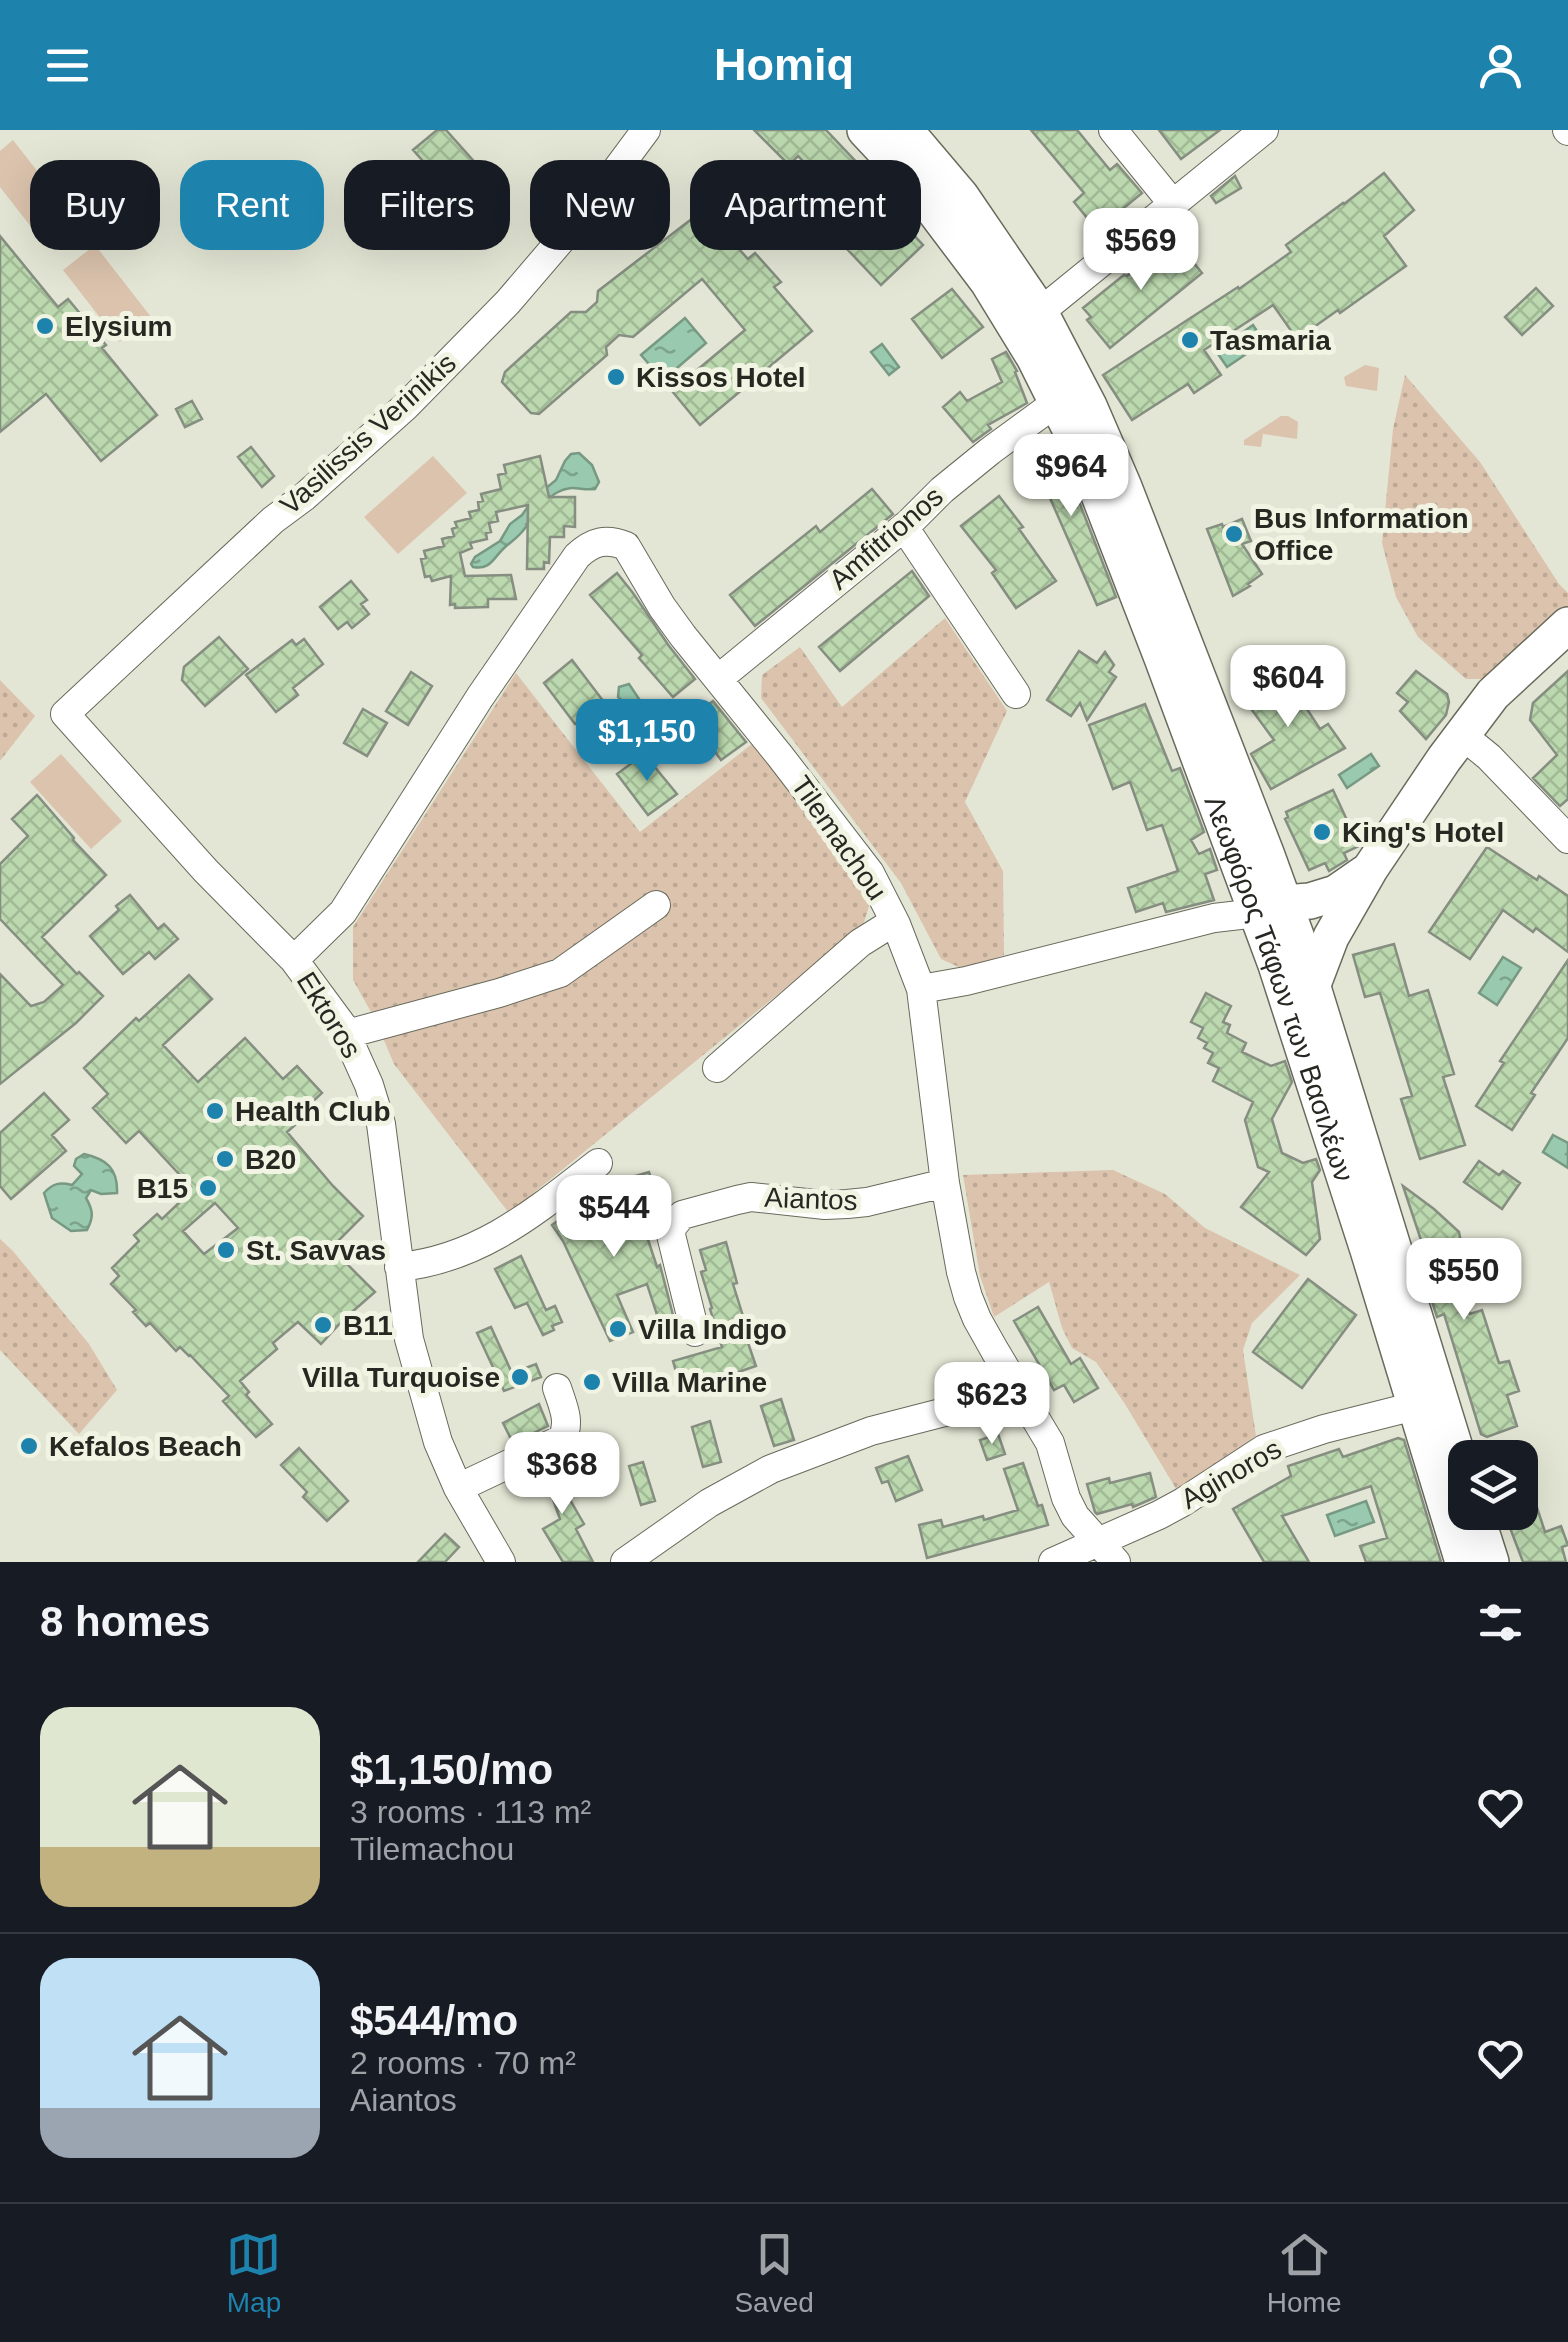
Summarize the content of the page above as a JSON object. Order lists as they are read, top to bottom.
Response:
{
  "streets": {
    "main road": ["Λεωφόρος Τάφων των Βασιλέων"],
    "street": [
      "Vasilissis Verinikis",
      "Amfitrionos",
      "Tilemachou",
      "Ektoros",
      "Aiantos",
      "Aginoros"
    ]
  },
  "crossings": [
    ["Vasilissis Verinikis", "Ektoros"],
    ["Amfitrionos", "Tilemachou"],
    ["Amfitrionos", "Λεωφόρος Τάφων των Βασιλέων"],
    ["Tilemachou", "Ektoros"],
    ["Tilemachou", "Aiantos"],
    ["Tilemachou", "Aginoros"],
    ["Λεωφόρος Τάφων των Βασιλέων", "Aginoros"]
  ],
  "places": [
    "Elysium",
    "Tasmaria",
    "Kissos Hotel",
    "Bus Information Office",
    "King's Hotel",
    "Health Club",
    "B20",
    "B15",
    "St. Savvas",
    "B11",
    "Villa Indigo",
    "Villa Turquoise",
    "Villa Marine",
    "Kefalos Beach"
  ],
  "page": {
    "header": "Homiq",
    "chip": [
      "Buy",
      "Rent",
      "Filters",
      "New",
      "Apartment"
    ],
    "price": [
      "$569",
      "$964",
      "$604",
      "$1,150",
      "$544",
      "$550",
      "$623",
      "$368"
    ],
    "heading": "8 homes",
    "list": [
      {
        "name": "$1,150/mo",
        "note": "3 rooms · 113 m² · Tilemachou"
      },
      {
        "name": "$544/mo",
        "note": "2 rooms · 70 m² · Aiantos"
      }
    ],
    "tabs": ["Map", "Saved", "Home"]
  }
}
